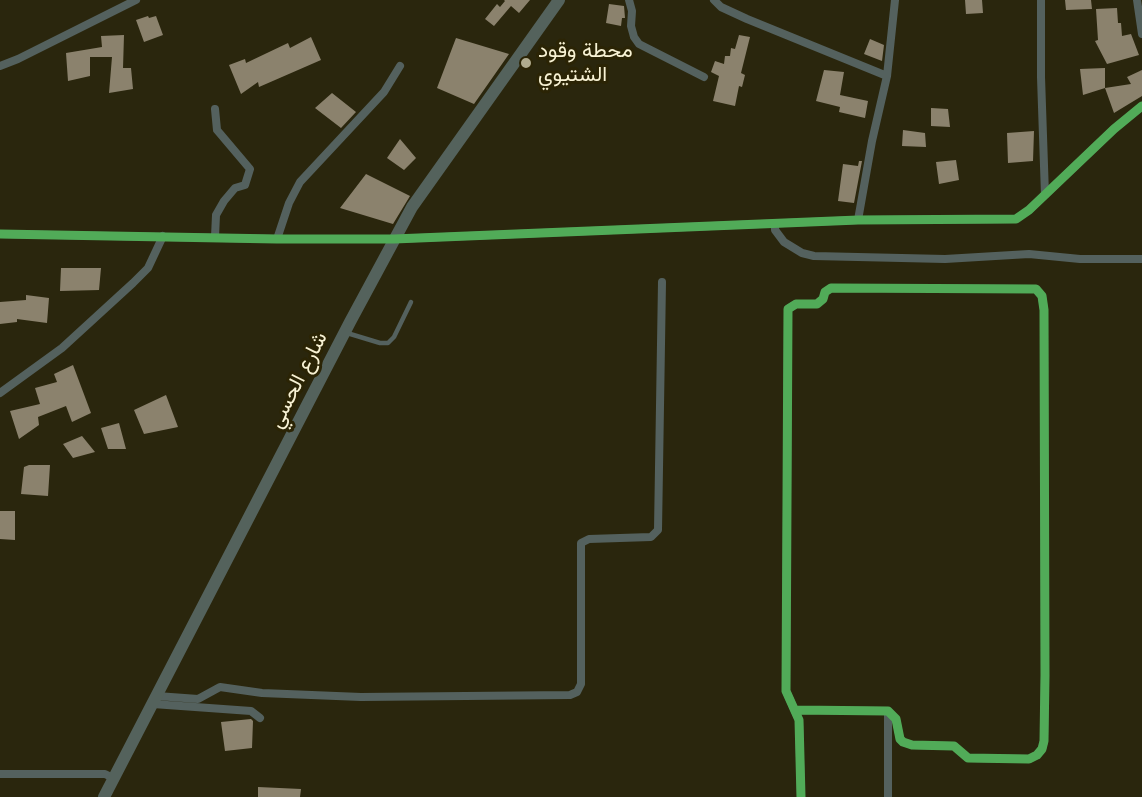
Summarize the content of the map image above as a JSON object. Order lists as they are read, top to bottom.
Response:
{
  "streets": {
    "street": ["شارع الحسي"]
  },
  "places": ["محطة وقود الشتيوي"]
}
